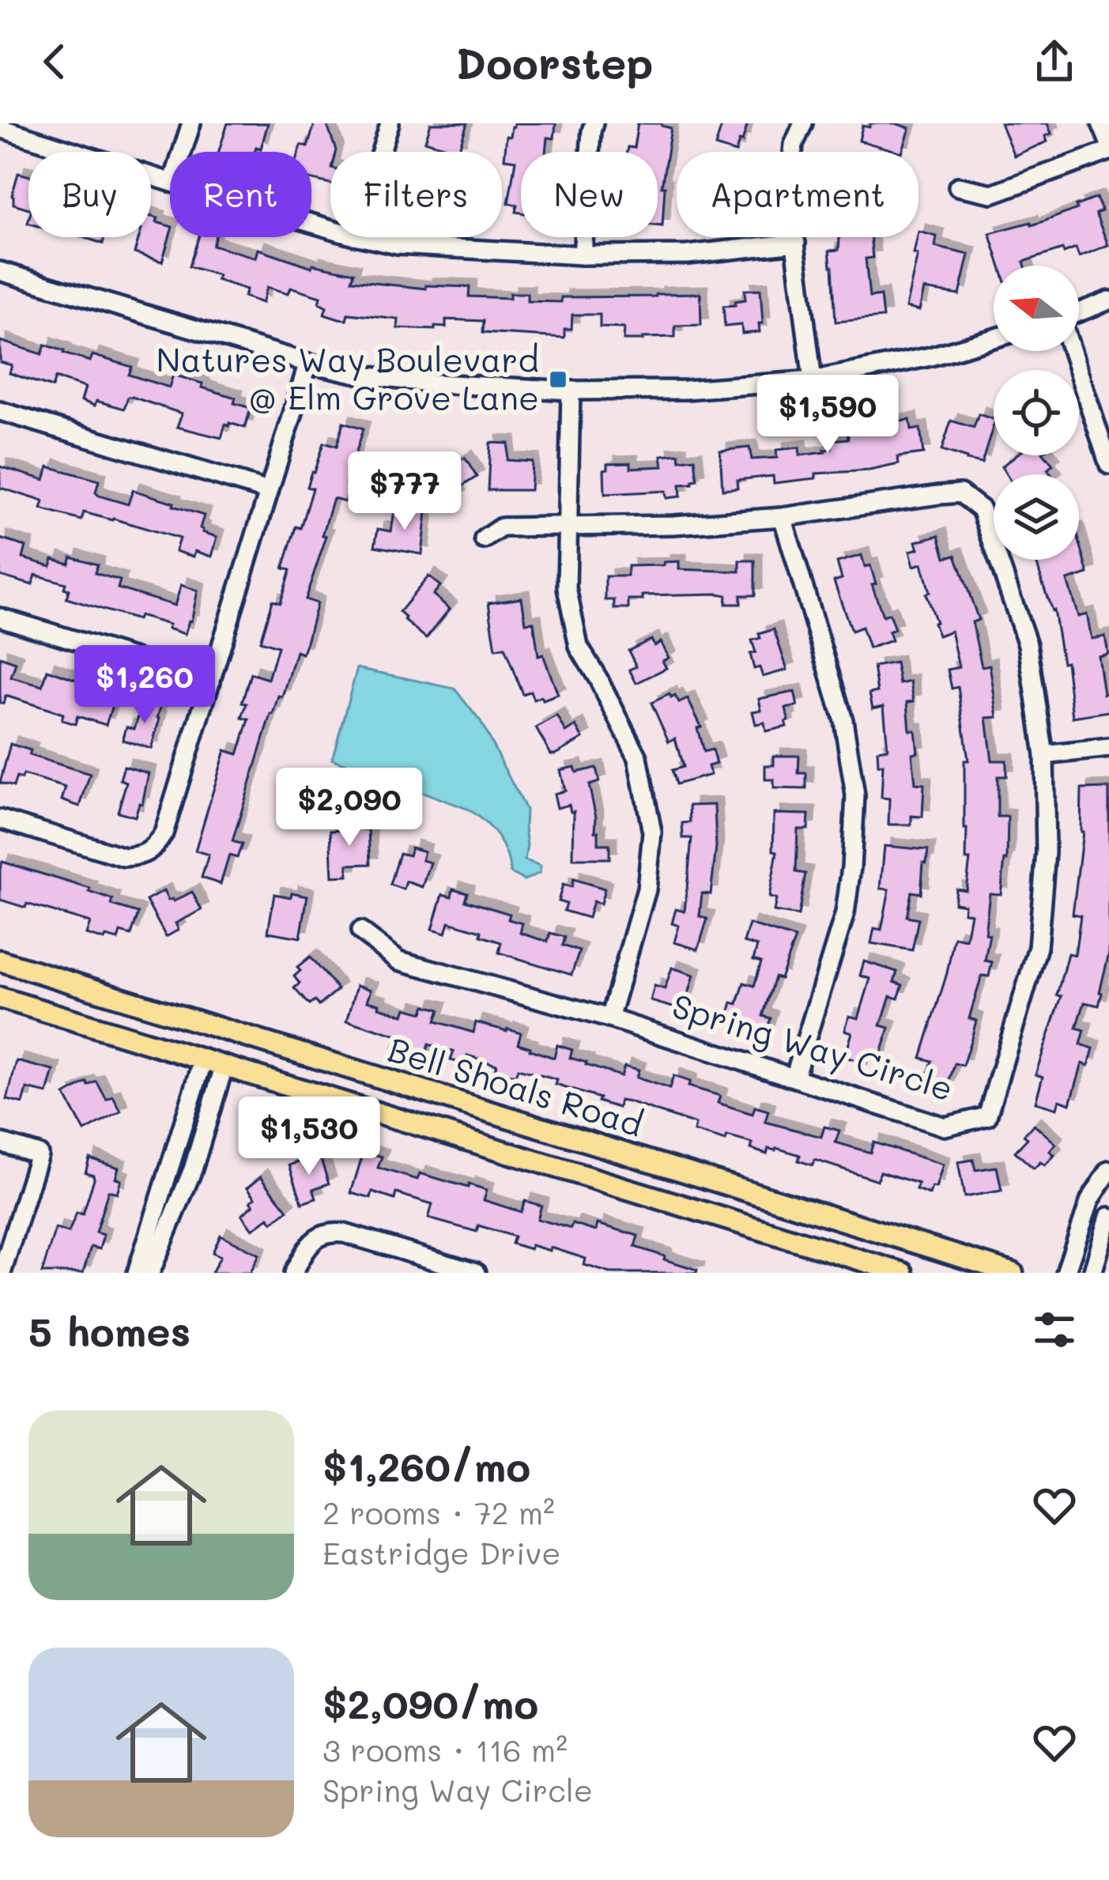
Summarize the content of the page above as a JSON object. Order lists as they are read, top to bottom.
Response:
{
  "streets": {
    "main road": ["Bell Shoals Road"],
    "street": ["Spring Way Circle"]
  },
  "places": {
    "transit": ["Natures Way Boulevard @ Elm Grove Lane"]
  },
  "north": "left",
  "page": {
    "header": "Doorstep",
    "chip": [
      "Buy",
      "Rent",
      "Filters",
      "New",
      "Apartment"
    ],
    "price": [
      "$1,590",
      "$777",
      "$1,260",
      "$2,090",
      "$1,530"
    ],
    "heading": "5 homes",
    "list": [
      {
        "name": "$1,260/mo",
        "note": "2 rooms · 72 m² · Eastridge Drive"
      },
      {
        "name": "$2,090/mo",
        "note": "3 rooms · 116 m² · Spring Way Circle"
      }
    ]
  }
}
